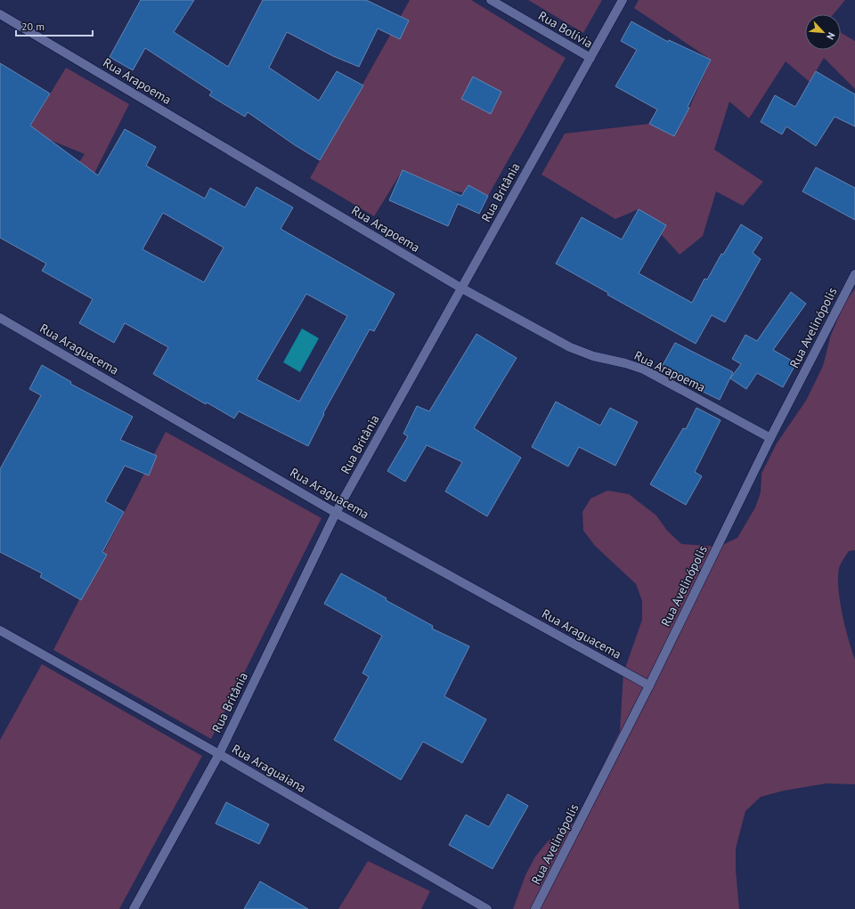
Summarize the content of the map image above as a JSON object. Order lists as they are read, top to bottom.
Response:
{
  "streets": {
    "street": [
      "Rua Bolívia",
      "Rua Arapoema",
      "Rua Britânia",
      "Rua Avelinópolis",
      "Rua Araguacema",
      "Rua Araguaiana"
    ]
  },
  "crossings": [
    ["Rua Bolívia", "Rua Britânia"],
    ["Rua Arapoema", "Rua Britânia"],
    ["Rua Arapoema", "Rua Avelinópolis"],
    ["Rua Britânia", "Rua Araguacema"],
    ["Rua Britânia", "Rua Araguaiana"],
    ["Rua Avelinópolis", "Rua Araguacema"]
  ],
  "scale_bar": "20 m",
  "north": "bottom right"
}
